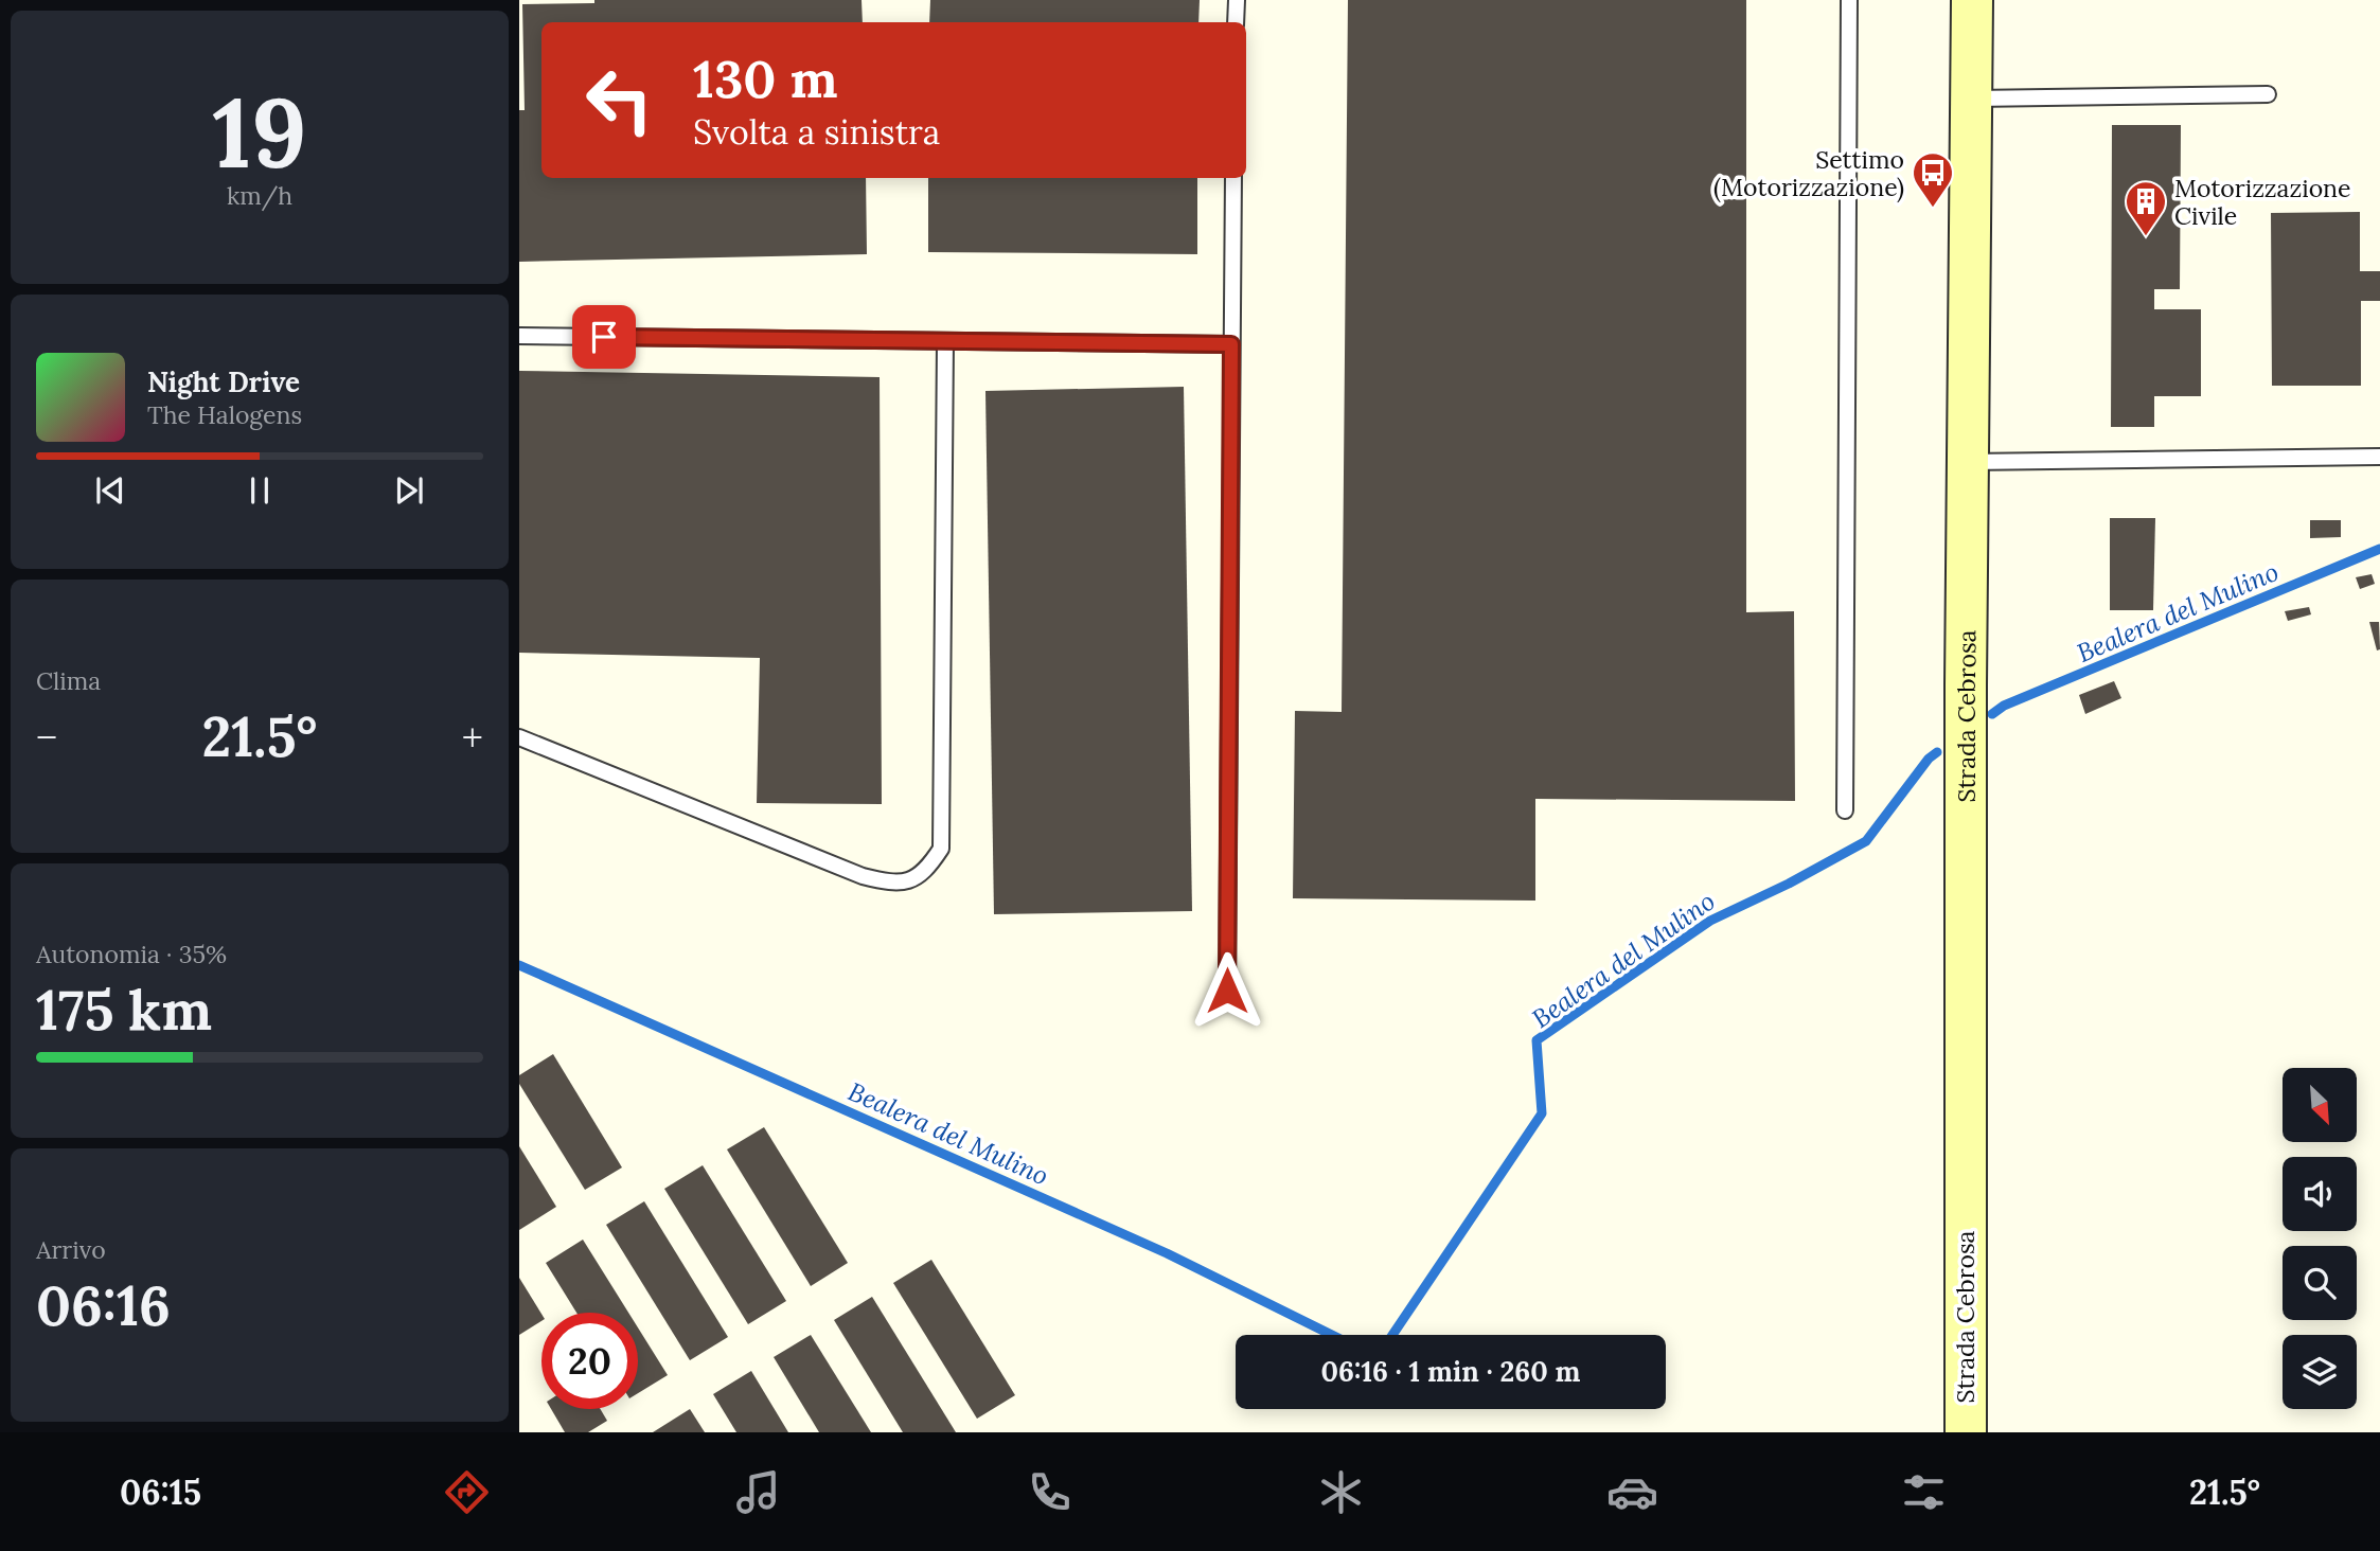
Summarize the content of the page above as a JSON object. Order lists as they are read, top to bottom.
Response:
{
  "streets": {
    "main road": ["Strada Cebrosa"]
  },
  "water": ["Bealera del Mulino"],
  "places": {
    "bus stop": ["Settimo (Motorizzazione)"],
    "building": ["Motorizzazione Civile"]
  },
  "north": "bottom right",
  "page": {
    "tile": [
      ["19", "km/h"],
      "Clima",
      ["Autonomia · 35%", "175 km"],
      ["Arrivo", "06:16"]
    ],
    "turn": ["130 m", "Svolta a sinistra"],
    "song": ["Night Drive", "The Halogens"],
    "heat": ["−", "21.5°", "+"],
    "limit": "20",
    "trip": "06:16 · 1 min · 260 m",
    "tabs": ["06:15", "21.5°"]
  }
}
